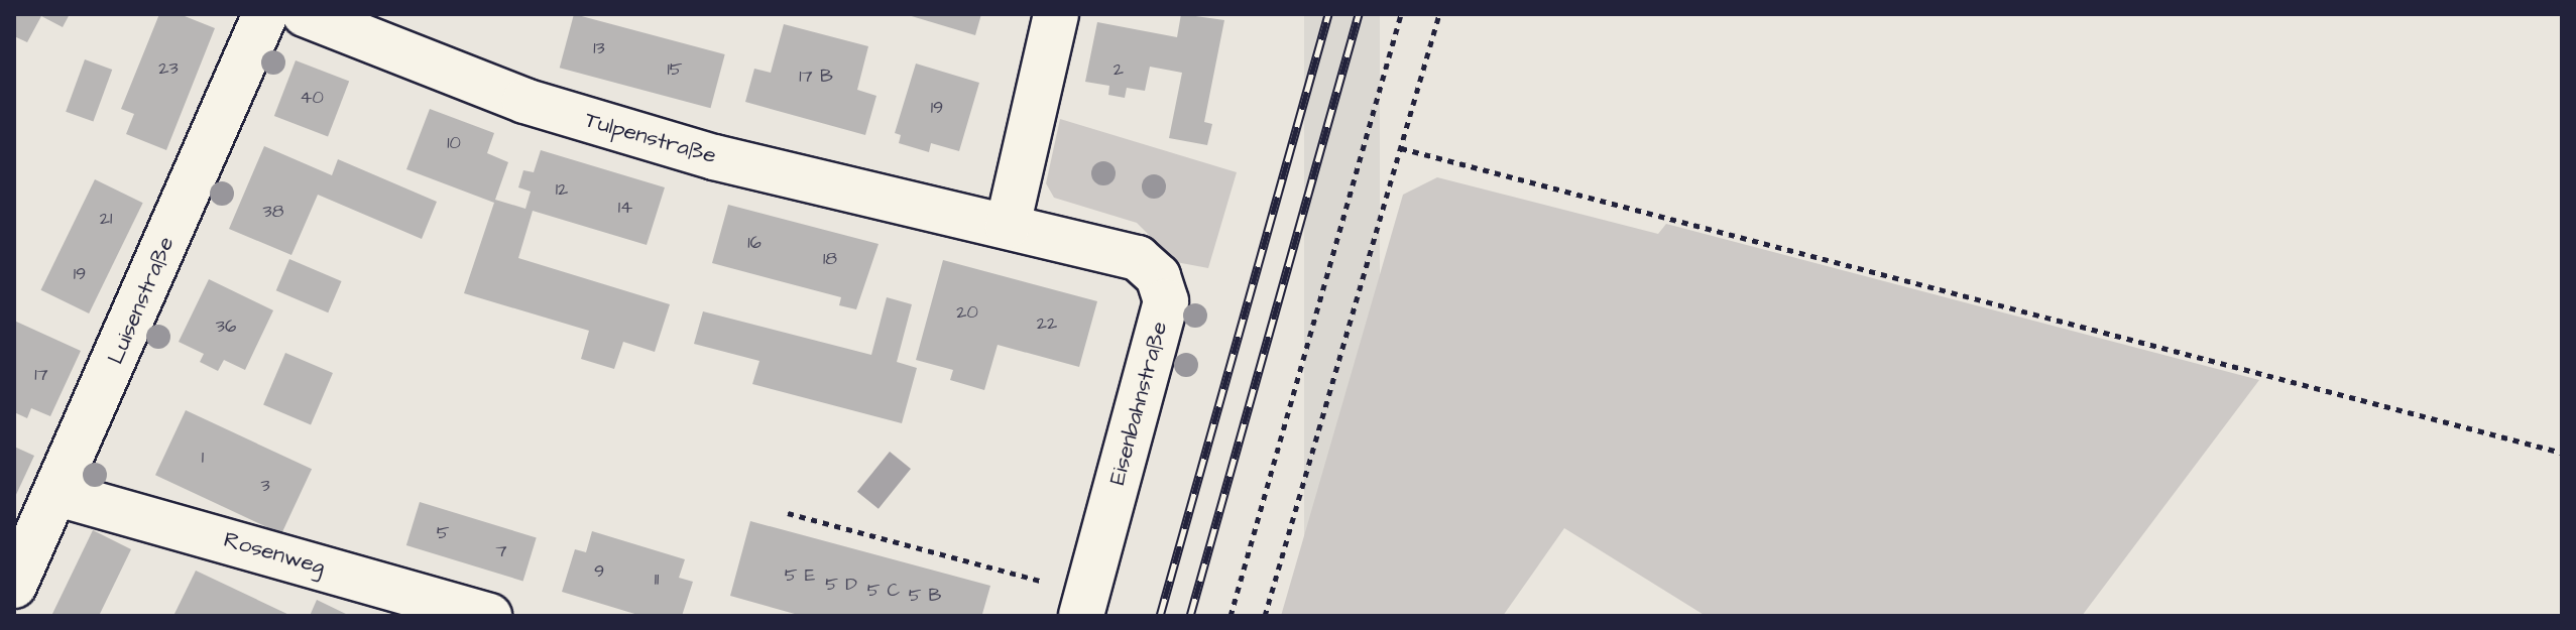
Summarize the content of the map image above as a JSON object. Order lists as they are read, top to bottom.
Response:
{
  "streets": {
    "street": [
      "Tulpenstraße",
      "Luisenstraße",
      "Eisenbahnstraße",
      "Rosenweg"
    ]
  },
  "crossings": [
    ["Tulpenstraße", "Eisenbahnstraße"],
    ["Luisenstraße", "Rosenweg"]
  ],
  "house_numbers": [
    "13",
    "23",
    "15",
    "2",
    "17 B",
    "40",
    "19",
    "10",
    "12",
    "14",
    "38",
    "21",
    "16",
    "18",
    "19",
    "20",
    "22",
    "36",
    "17",
    "1",
    "3",
    "5",
    "7",
    "9",
    "5 E",
    "11",
    "5 D",
    "5 C",
    "5 B"
  ]
}
